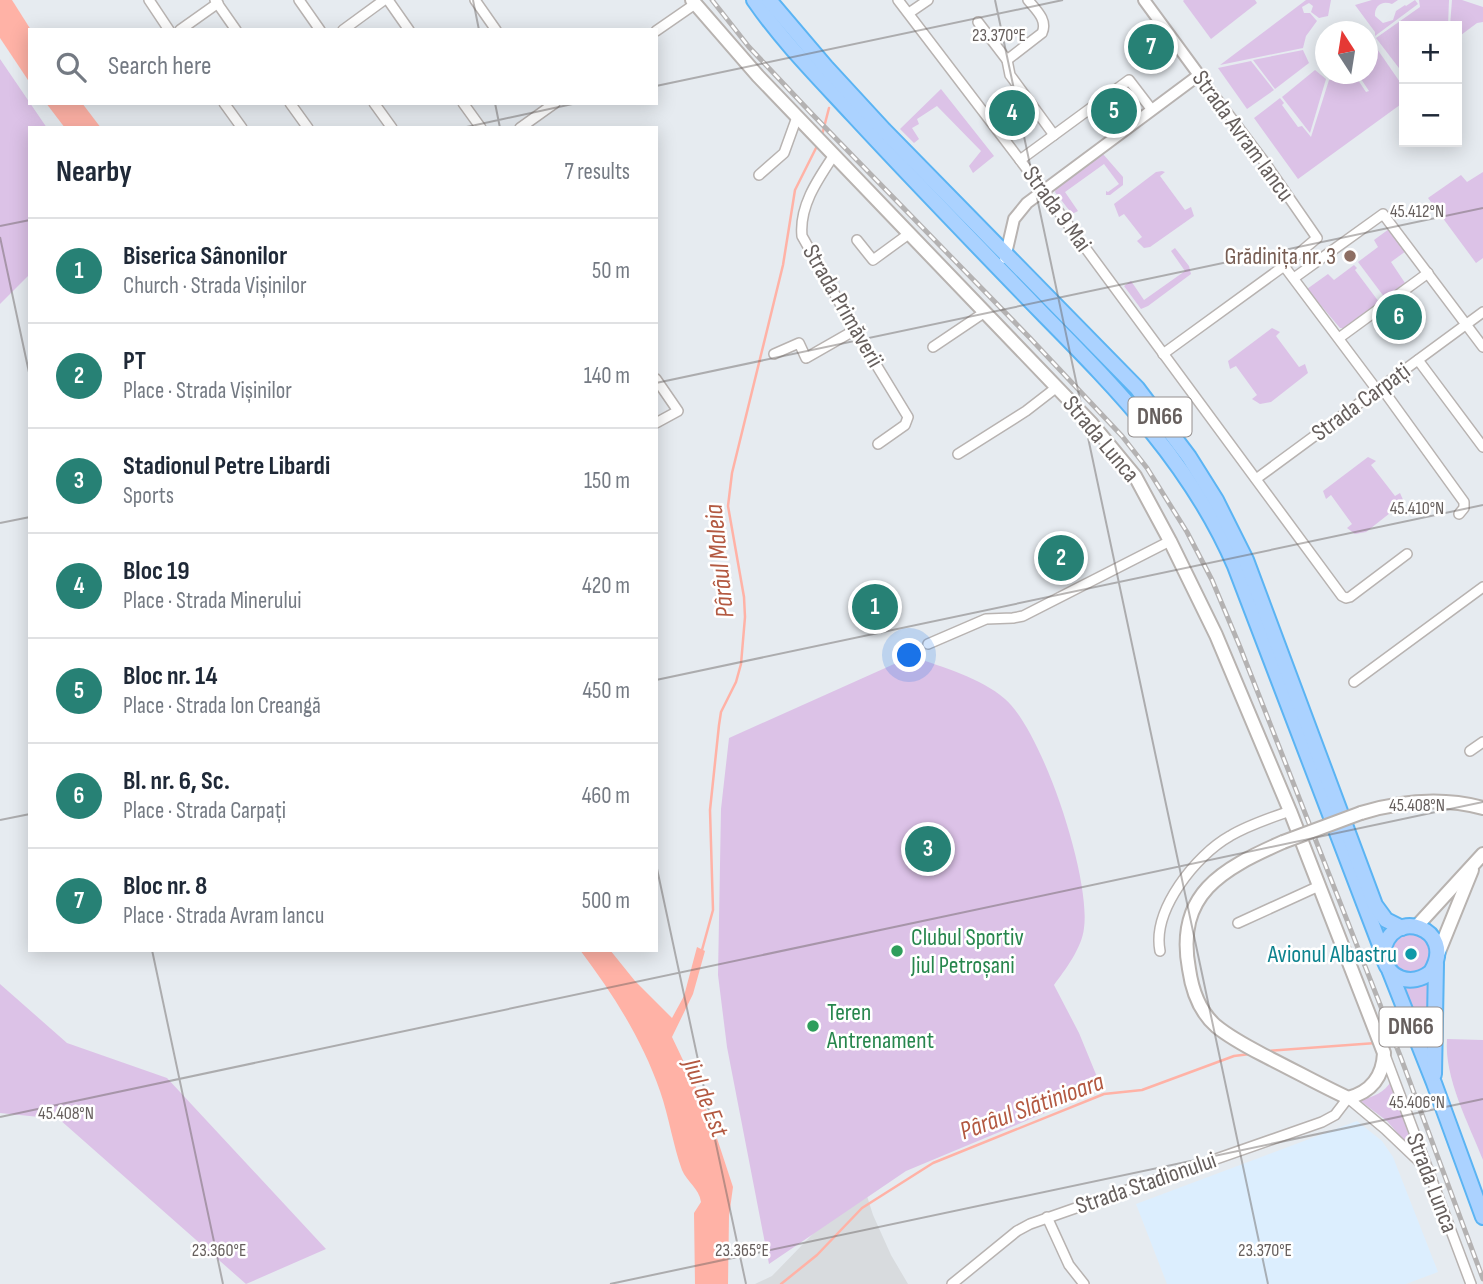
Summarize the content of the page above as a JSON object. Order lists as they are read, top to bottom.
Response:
{
  "streets": {
    "main road": ["DN66", "Strada Lunca"],
    "street": [
      "Strada Avram Iancu",
      "Strada 9 Mai",
      "Strada Primăverii",
      "Strada Carpați",
      "Strada Stadionului"
    ]
  },
  "crossings": [
    ["Strada 9 Mai", "Strada Carpați"],
    ["Strada Primăverii", "Strada Lunca"]
  ],
  "water": ["Pârâul Maleia", "Jiul de Est", "Pârâul Slătinioara"],
  "places": [
    "Grădinița nr. 3",
    "Clubul Sportiv Jiul Petroșani",
    "Avionul Albastru",
    "Teren Antrenament"
  ],
  "north": "top",
  "page": {
    "pins": [
      "7",
      "5",
      "4",
      "6",
      "2",
      "1",
      "3"
    ],
    "map_buttons": ["+", "−"],
    "search": "Search here",
    "heading": ["Nearby", "7 results"],
    "list": [
      {
        "mark": "1",
        "name": "Biserica Sânonilor",
        "note": "Church · Strada Vișinilor",
        "value": "50 m"
      },
      {
        "mark": "2",
        "name": "PT",
        "note": "Place · Strada Vișinilor",
        "value": "140 m"
      },
      {
        "mark": "3",
        "name": "Stadionul Petre Libardi",
        "note": "Sports",
        "value": "150 m"
      },
      {
        "mark": "4",
        "name": "Bloc 19",
        "note": "Place · Strada Minerului",
        "value": "420 m"
      },
      {
        "mark": "5",
        "name": "Bloc nr. 14",
        "note": "Place · Strada Ion Creangă",
        "value": "450 m"
      },
      {
        "mark": "6",
        "name": "Bl. nr. 6, Sc.",
        "note": "Place · Strada Carpați",
        "value": "460 m"
      },
      {
        "mark": "7",
        "name": "Bloc nr. 8",
        "note": "Place · Strada Avram Iancu",
        "value": "500 m"
      }
    ]
  },
  "coordinates": [
    "23.370°E",
    "45.412°N",
    "45.410°N",
    "45.408°N",
    "45.406°N",
    "23.360°E",
    "23.365°E"
  ]
}
